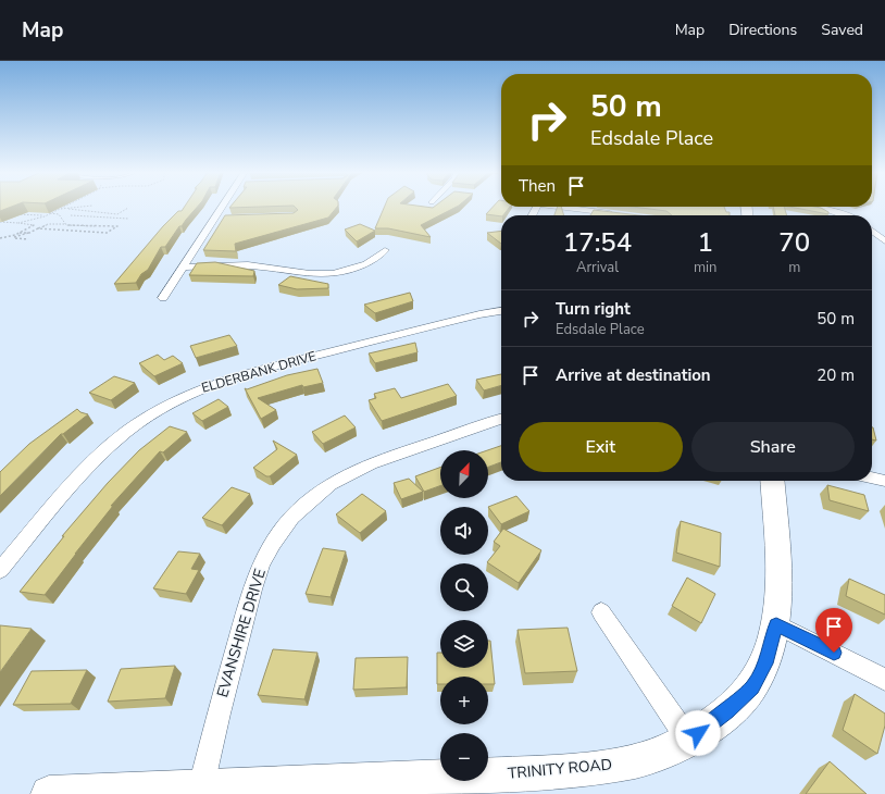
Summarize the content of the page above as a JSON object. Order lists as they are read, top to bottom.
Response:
{
  "streets": {
    "street": ["ELDERBANK DRIVE", "EVANSHIRE DRIVE", "TRINITY ROAD"]
  },
  "crossings": [
    ["EVANSHIRE DRIVE", "TRINITY ROAD"]
  ],
  "north": "top right",
  "page": {
    "header": "Map",
    "nav": ["Map", "Directions", "Saved"],
    "turn": ["50 m", "Edsdale Place"],
    "then": "Then",
    "eta": [
      "17:54",
      "Arrival",
      "1",
      "min",
      "70",
      "m"
    ],
    "list": [
      {
        "name": "Turn right",
        "note": "Edsdale Place",
        "value": "50 m"
      },
      {
        "name": "Arrive at destination",
        "value": "20 m"
      }
    ],
    "buttons": ["Exit", "Share"],
    "map_buttons": ["+", "−"]
  }
}
